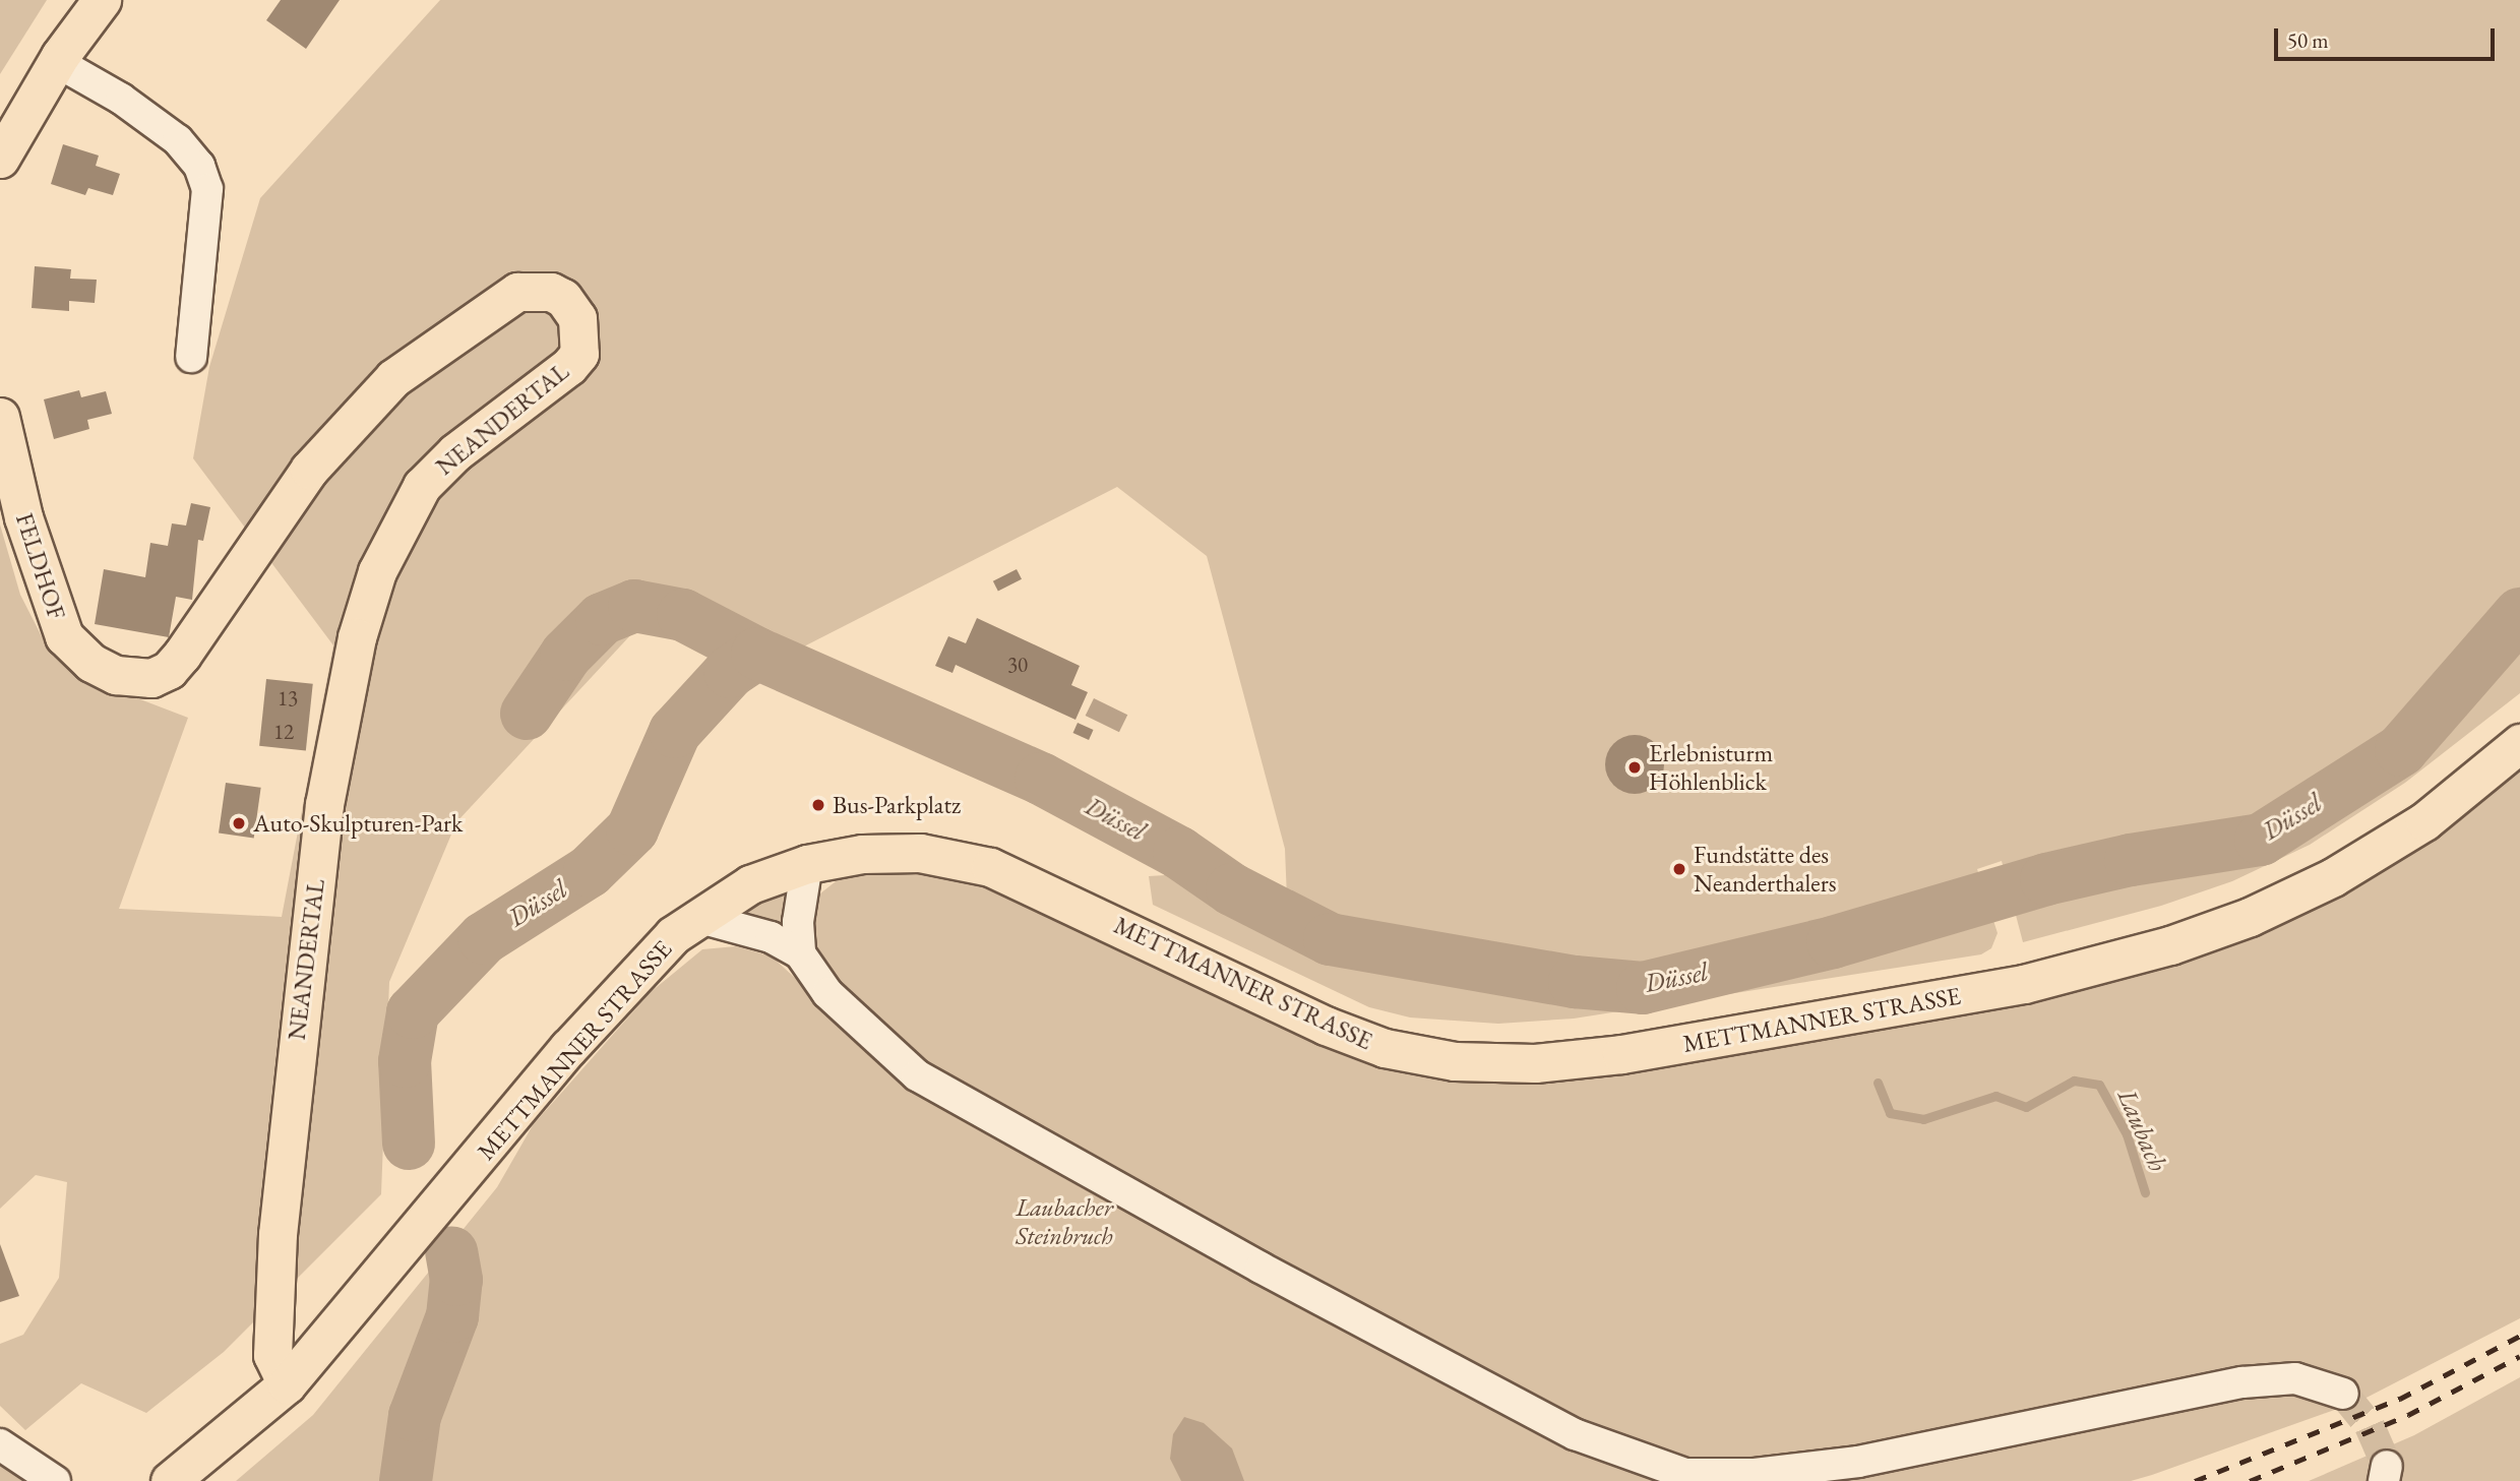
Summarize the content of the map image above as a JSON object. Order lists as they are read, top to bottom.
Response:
{
  "streets": {
    "main road": ["NEANDERTAL", "FELDHOF", "METTMANNER STRASSE"]
  },
  "crossings": [
    ["NEANDERTAL", "FELDHOF"],
    ["NEANDERTAL", "METTMANNER STRASSE"]
  ],
  "water": ["Düssel", "Laubach"],
  "parks": ["Laubacher Steinbruch"],
  "places": [
    "Erlebnisturm Höhlenblick",
    "Bus-Parkplatz",
    "Auto-Skulpturen-Park",
    "Fundstätte des Neanderthalers"
  ],
  "house_numbers": ["30", "13", "12"],
  "scale_bar": "50 m"
}
